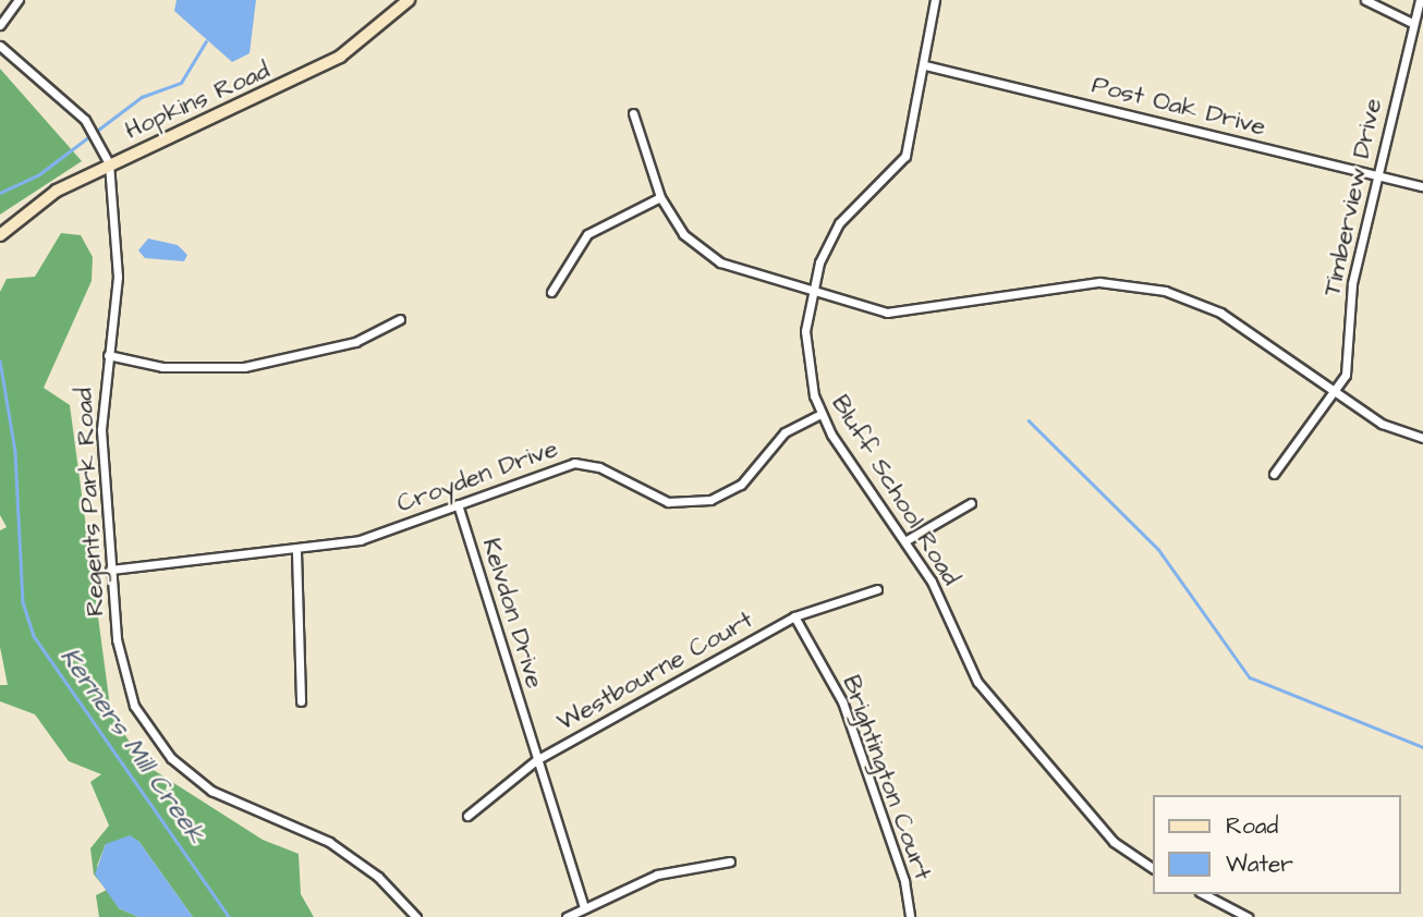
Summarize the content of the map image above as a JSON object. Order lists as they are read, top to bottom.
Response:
{
  "streets": {
    "main road": ["Hopkins Road"],
    "street": [
      "Post Oak Drive",
      "Timberview Drive",
      "Croyden Drive",
      "Bluff School Road",
      "Regents Park Road",
      "Kelvdon Drive",
      "Westbourne Court",
      "Brightington Court"
    ]
  },
  "crossings": [
    ["Hopkins Road", "Regents Park Road"],
    ["Post Oak Drive", "Timberview Drive"],
    ["Post Oak Drive", "Bluff School Road"],
    ["Croyden Drive", "Bluff School Road"],
    ["Croyden Drive", "Regents Park Road"],
    ["Croyden Drive", "Kelvdon Drive"],
    ["Kelvdon Drive", "Westbourne Court"],
    ["Westbourne Court", "Brightington Court"]
  ],
  "water": ["Kerners Mill Creek"],
  "legend": ["Road", "Water"]
}
